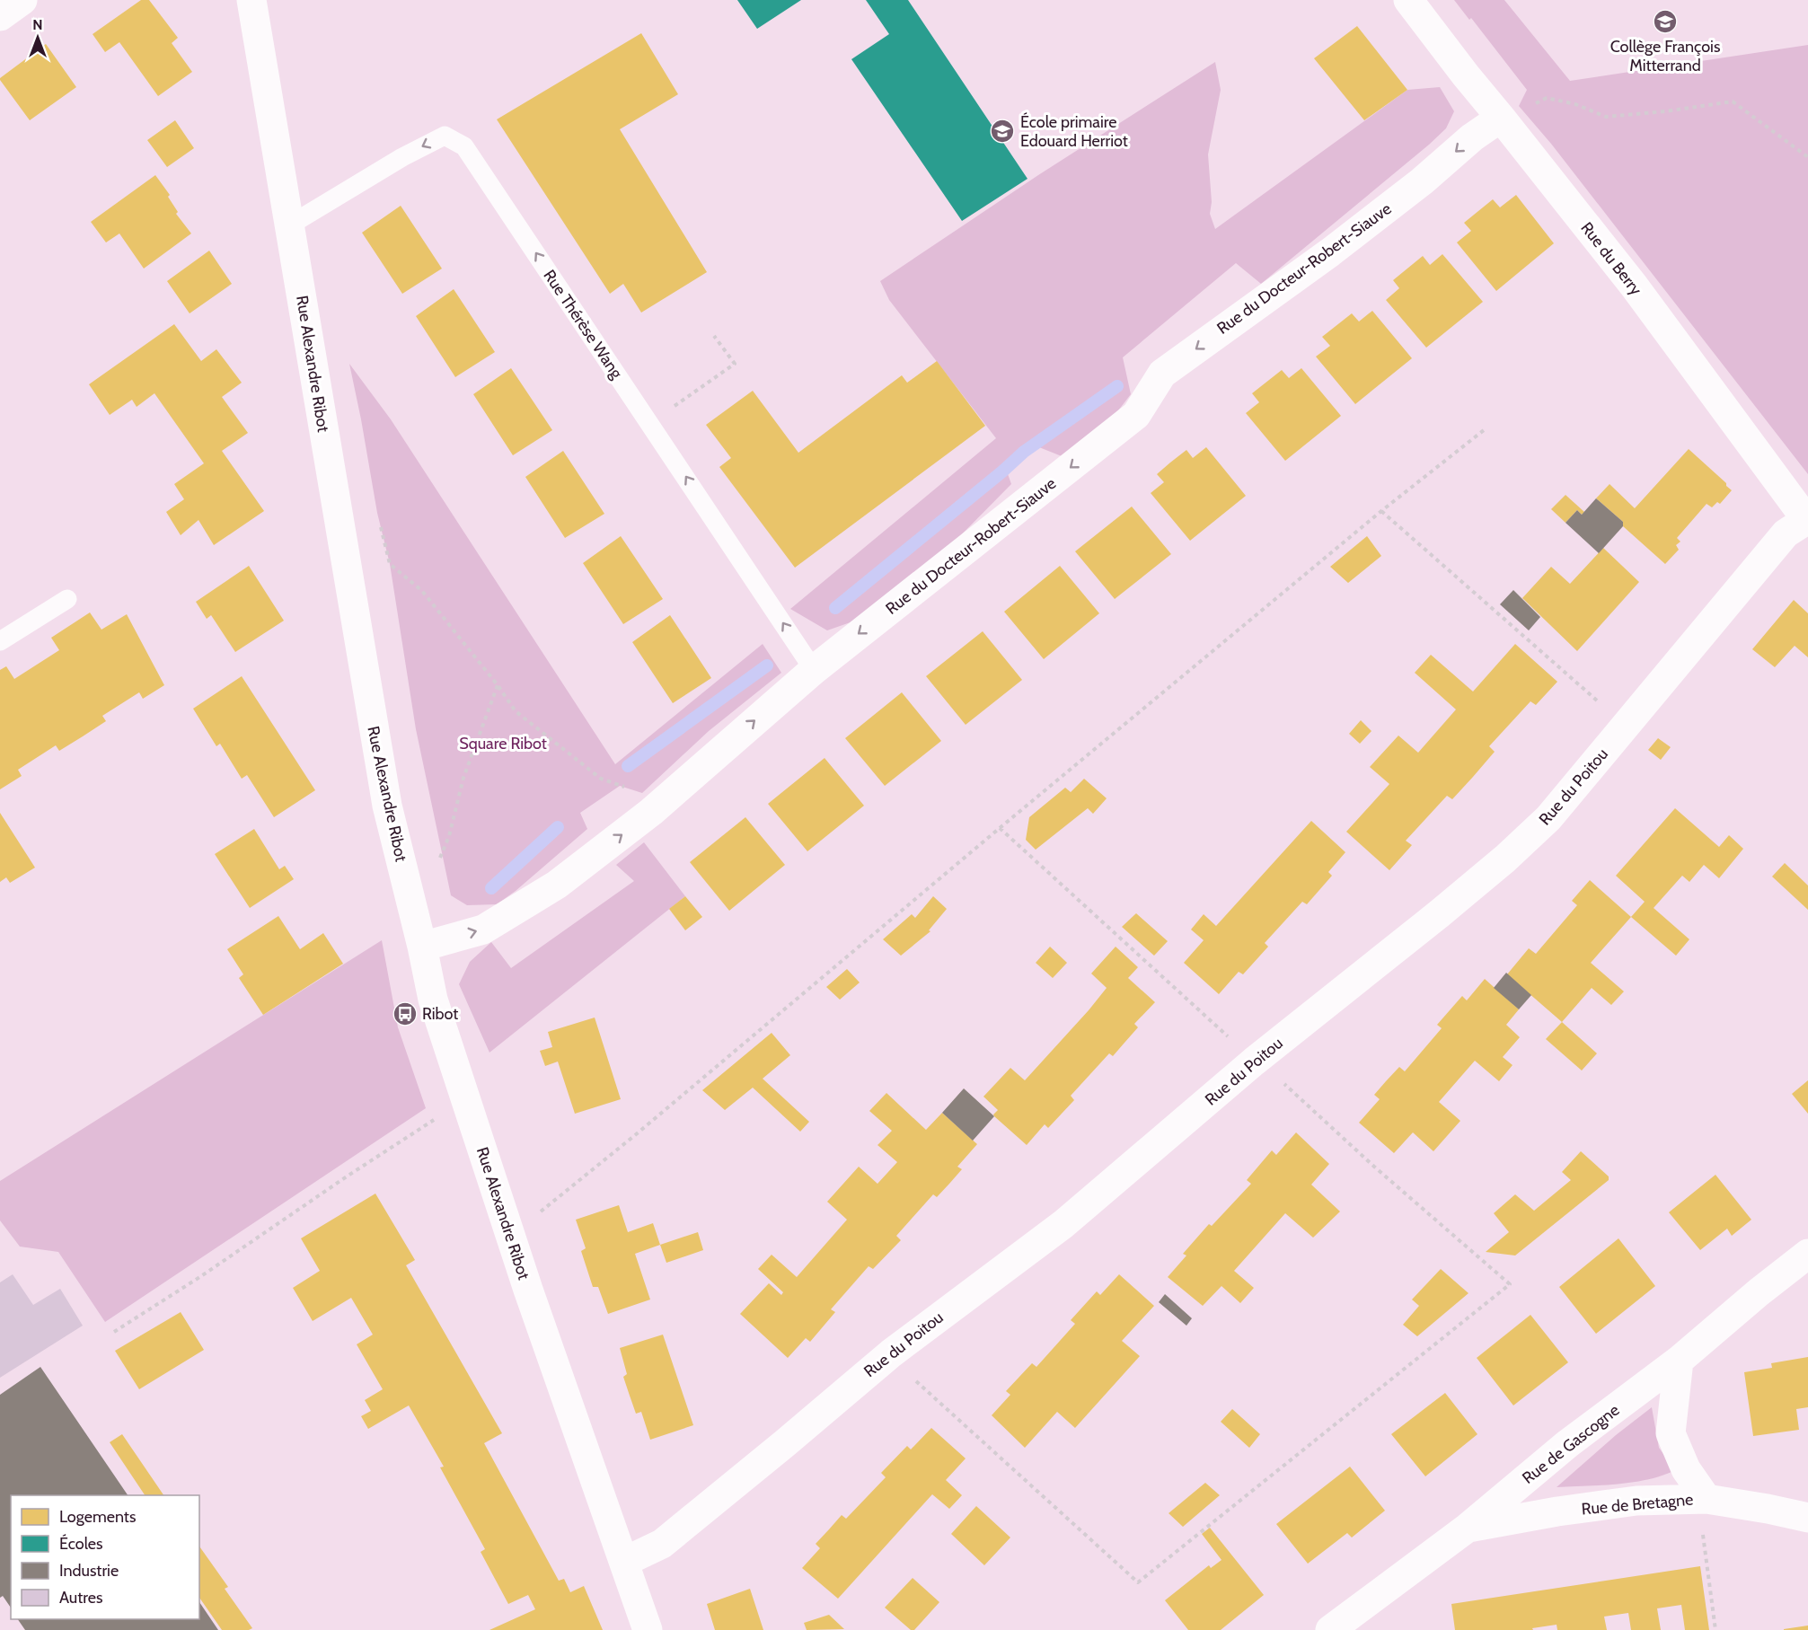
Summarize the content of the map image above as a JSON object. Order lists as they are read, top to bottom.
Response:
{
  "streets": {
    "street": [
      "Rue du Berry",
      "Rue du Docteur-Robert-Siauve",
      "Rue Alexandre Ribot",
      "Rue du Poitou",
      "Rue de Gascogne",
      "Rue de Bretagne"
    ],
    "lane": ["Rue Thérèse Wang"]
  },
  "crossings": [
    ["Rue du Berry", "Rue du Docteur-Robert-Siauve"],
    ["Rue du Berry", "Rue du Poitou"],
    ["Rue du Docteur-Robert-Siauve", "Rue Thérèse Wang"],
    ["Rue du Docteur-Robert-Siauve", "Rue Alexandre Ribot"],
    ["Rue Thérèse Wang", "Rue Alexandre Ribot"],
    ["Rue Alexandre Ribot", "Rue du Poitou"],
    ["Rue de Gascogne", "Rue de Bretagne"]
  ],
  "one_way": ["Rue Thérèse Wang"],
  "parks": ["Square Ribot"],
  "places": {
    "school or university": ["Collège François Mitterrand", "École primaire Edouard Herriot"],
    "bus stop": ["Ribot"]
  },
  "legend": [
    "Logements",
    "Écoles",
    "Industrie",
    "Autres"
  ],
  "north": "top"
}
